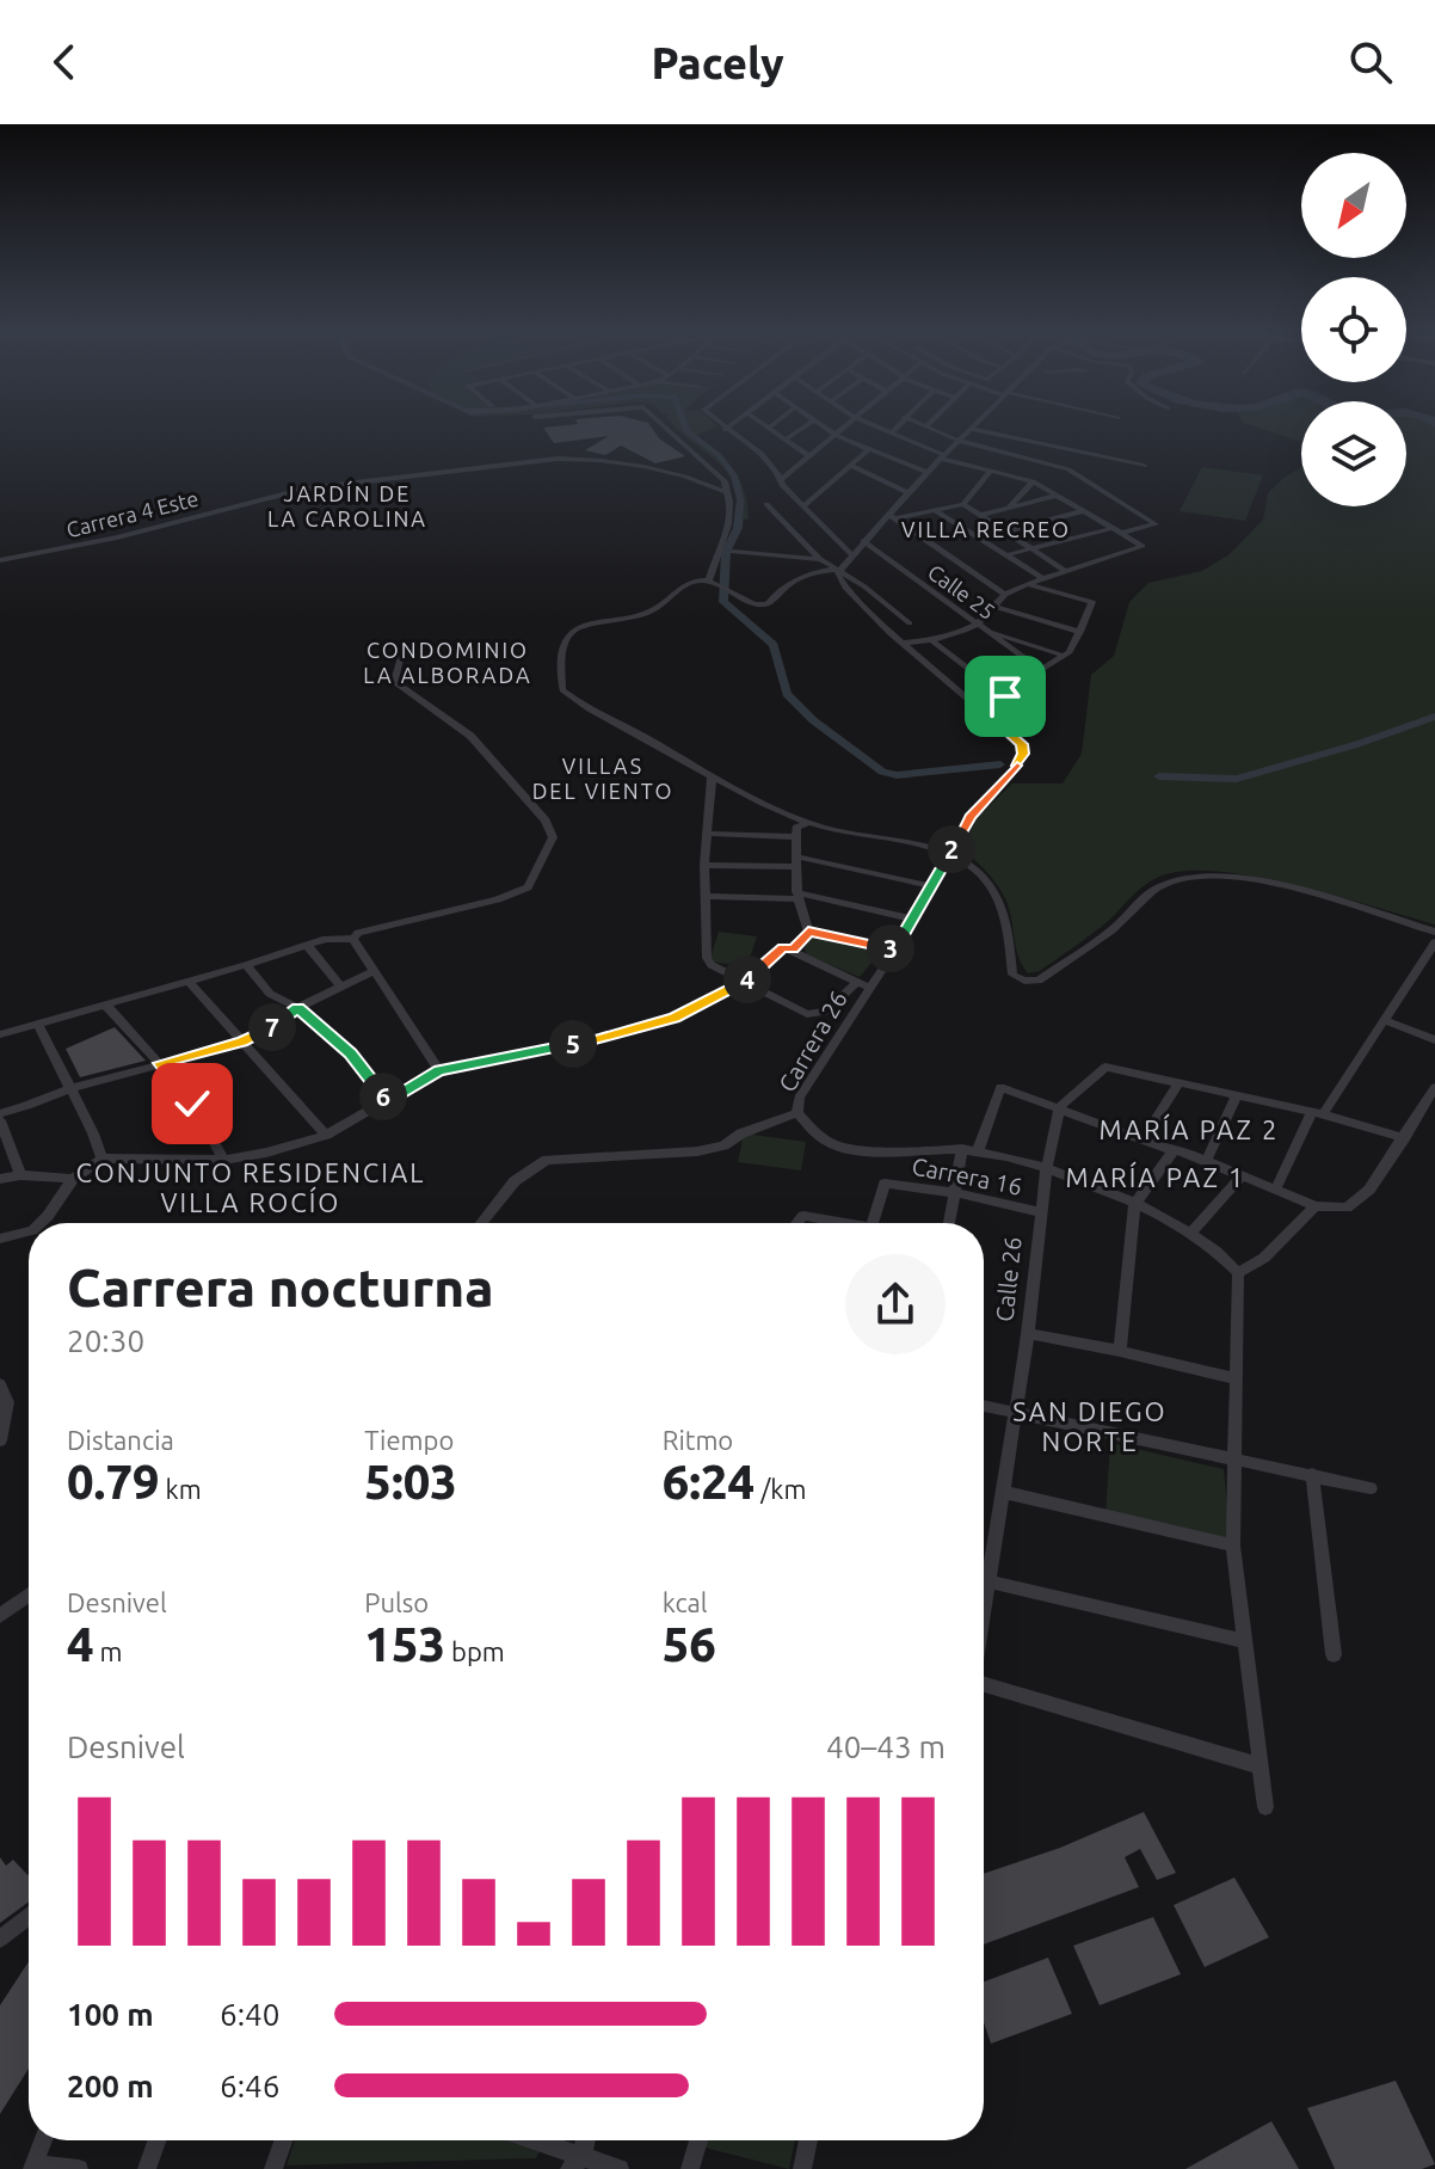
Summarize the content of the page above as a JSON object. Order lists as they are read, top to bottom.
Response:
{
  "streets": {
    "street": [
      "Carrera 4 Este",
      "Calle 25",
      "Carrera 26",
      "Carrera 16",
      "Calle 26"
    ]
  },
  "crossings": [
    ["Carrera 16", "Calle 26"]
  ],
  "districts": [
    "JARDÍN DE LA CAROLINA",
    "VILLA RECREO",
    "CONDOMINIO LA ALBORADA",
    "VILLAS DEL VIENTO",
    "MARÍA PAZ 2",
    "CONJUNTO RESIDENCIAL VILLA ROCÍO",
    "MARÍA PAZ 1",
    "SAN DIEGO NORTE"
  ],
  "north": "bottom left",
  "page": {
    "header": "Pacely",
    "pins": [
      "2",
      "3",
      "4",
      "7",
      "5",
      "6"
    ],
    "heading": ["Carrera nocturna", "20:30"],
    "stats": [
      ["Distancia", "0.79 km"],
      ["Tiempo", "5:03"],
      ["Ritmo", "6:24 /km"],
      ["Desnivel", "4 m"],
      ["Pulso", "153 bpm"],
      ["kcal", "56"]
    ],
    "chart": ["Desnivel", "40–43 m"],
    "list": [
      {
        "name": "100 m",
        "note": "6:40"
      },
      {
        "name": "200 m",
        "note": "6:46"
      }
    ]
  }
}
